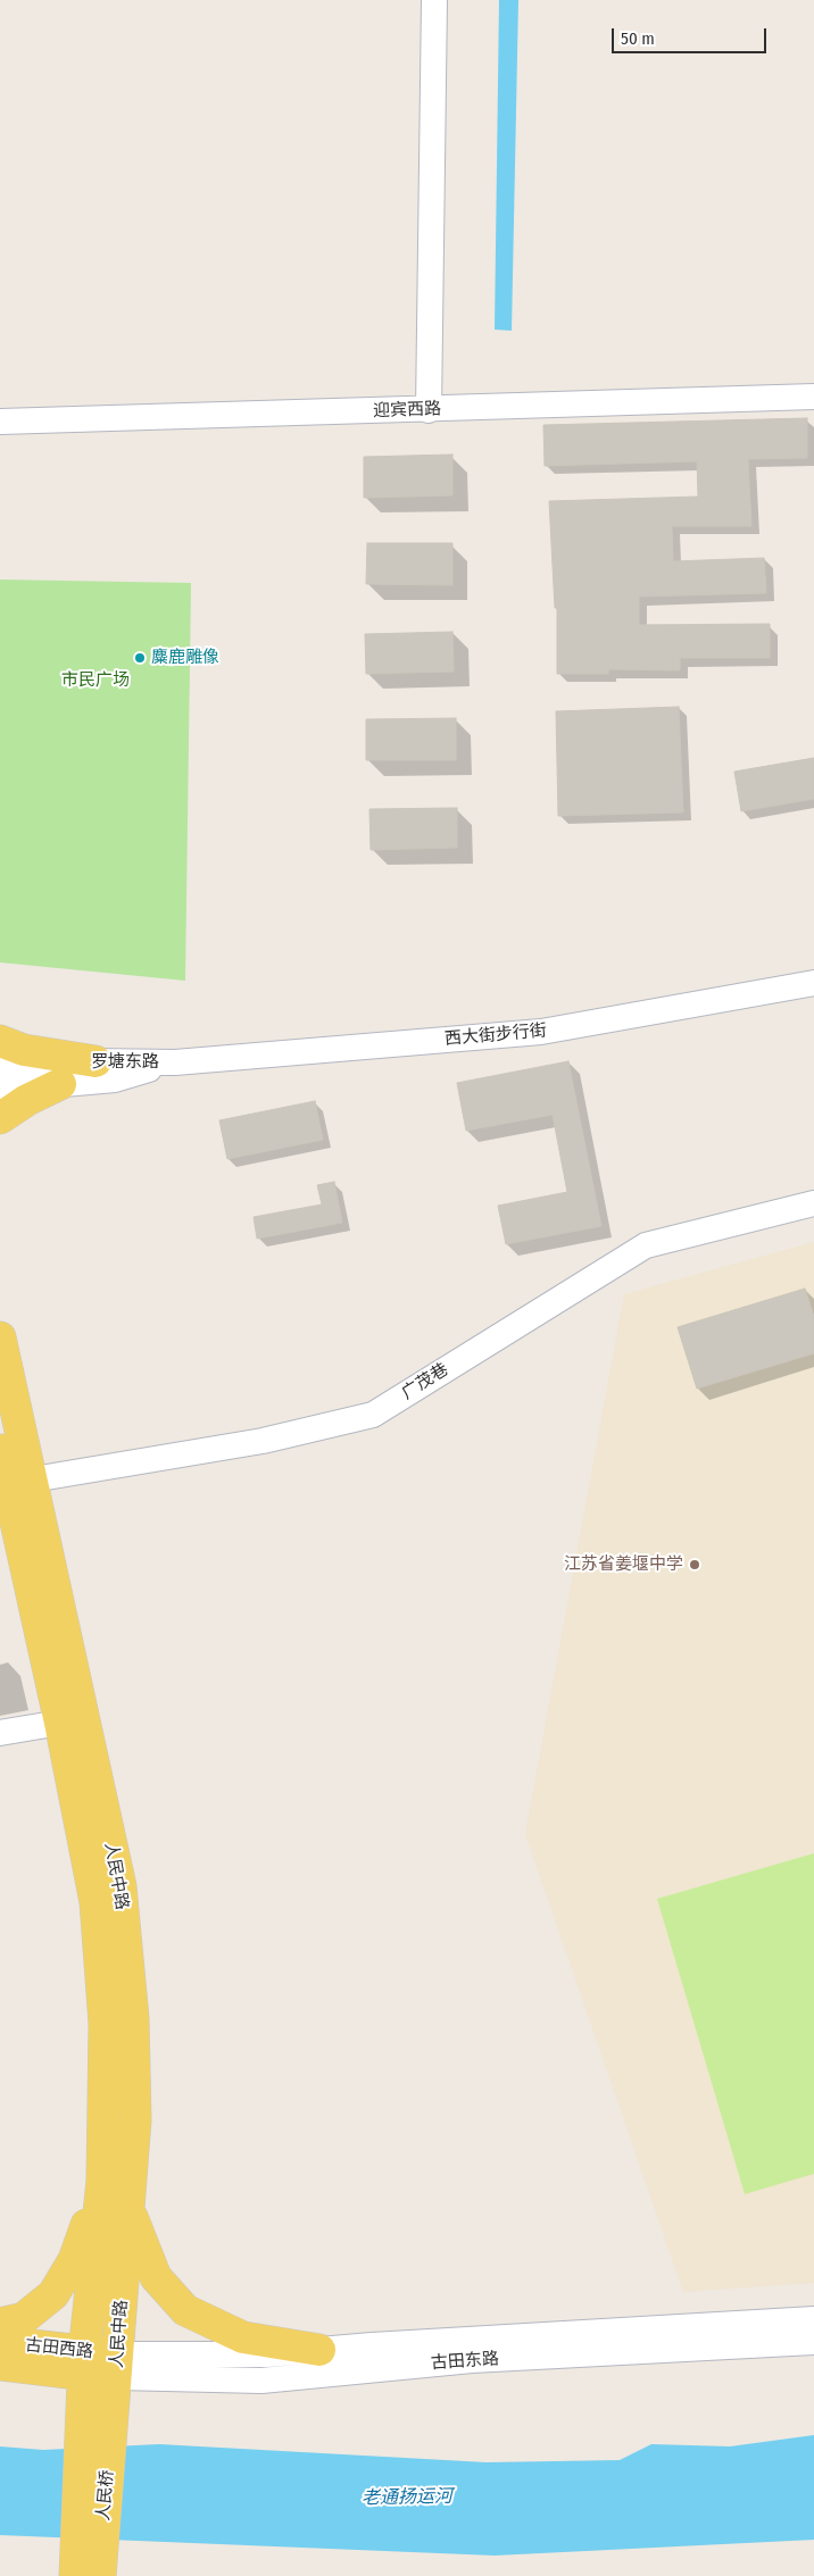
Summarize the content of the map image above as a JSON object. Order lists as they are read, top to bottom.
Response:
{
  "streets": {
    "main road": ["人民中路", "古田西路", "人民桥"],
    "street": [
      "迎宾西路",
      "西大街步行街",
      "罗塘东路",
      "广茂巷",
      "古田东路"
    ]
  },
  "crossings": [
    ["西大街步行街", "罗塘东路"],
    ["广茂巷", "人民中路"],
    ["人民中路", "古田西路"],
    ["人民中路", "古田东路"],
    ["人民中路", "人民桥"],
    ["古田西路", "古田东路"]
  ],
  "water": ["老通扬运河"],
  "parks": ["市民广场"],
  "places": ["麋鹿雕像", "江苏省姜堰中学"],
  "scale_bar": "50 m"
}
